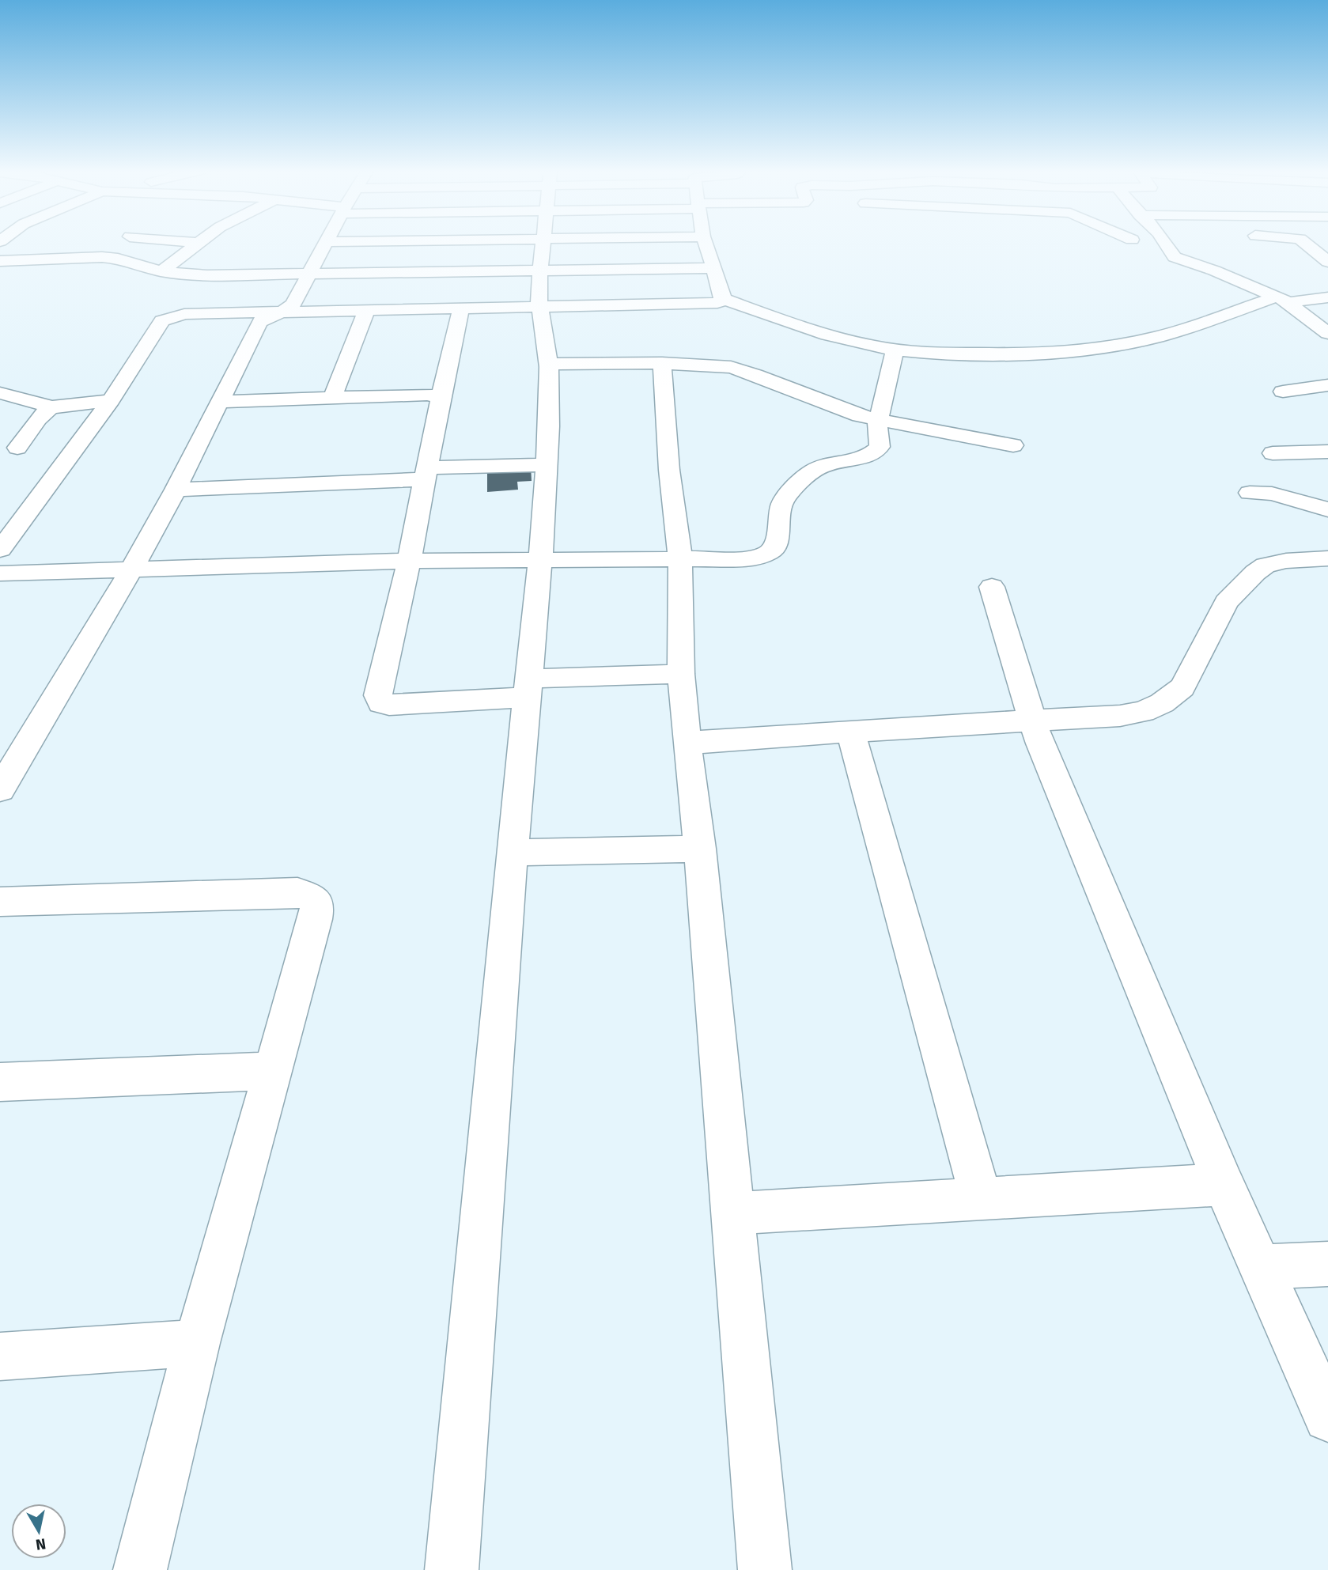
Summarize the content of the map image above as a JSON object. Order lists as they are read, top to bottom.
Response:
{
  "north": "bottom"
}
